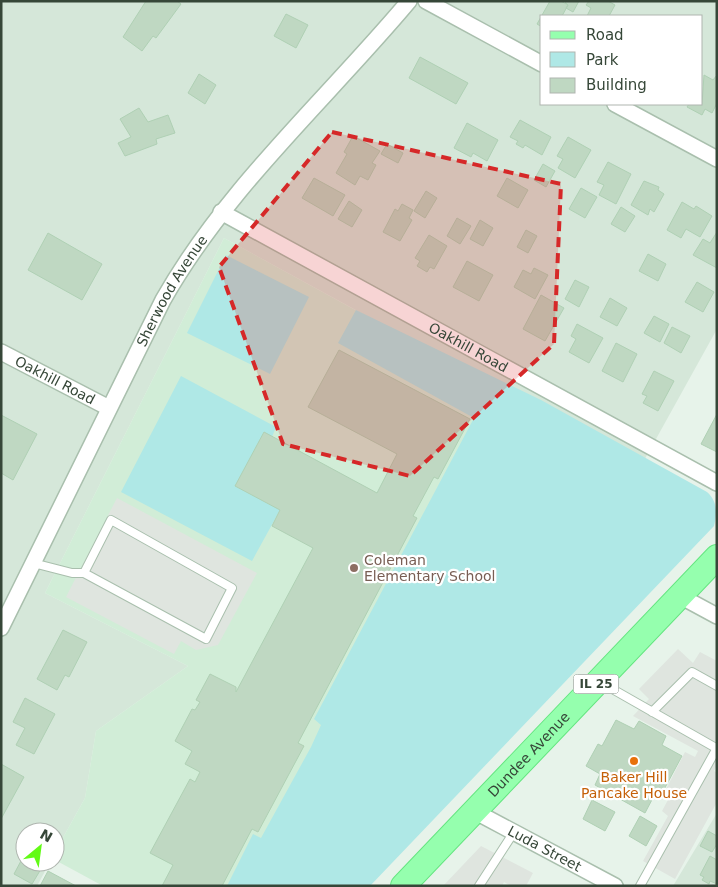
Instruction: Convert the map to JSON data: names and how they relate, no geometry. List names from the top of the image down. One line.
{"streets":{"main road":["IL 25","Dundee Avenue"],"street":["Sherwood Avenue","Oakhill Road","Luda Street"]},"crossings":[["Sherwood Avenue","Oakhill Road"],["Dundee Avenue","Luda Street"]],"places":["Coleman Elementary School","Baker Hill Pancake House"],"legend":["Road","Park","Building"],"north":"top right"}
